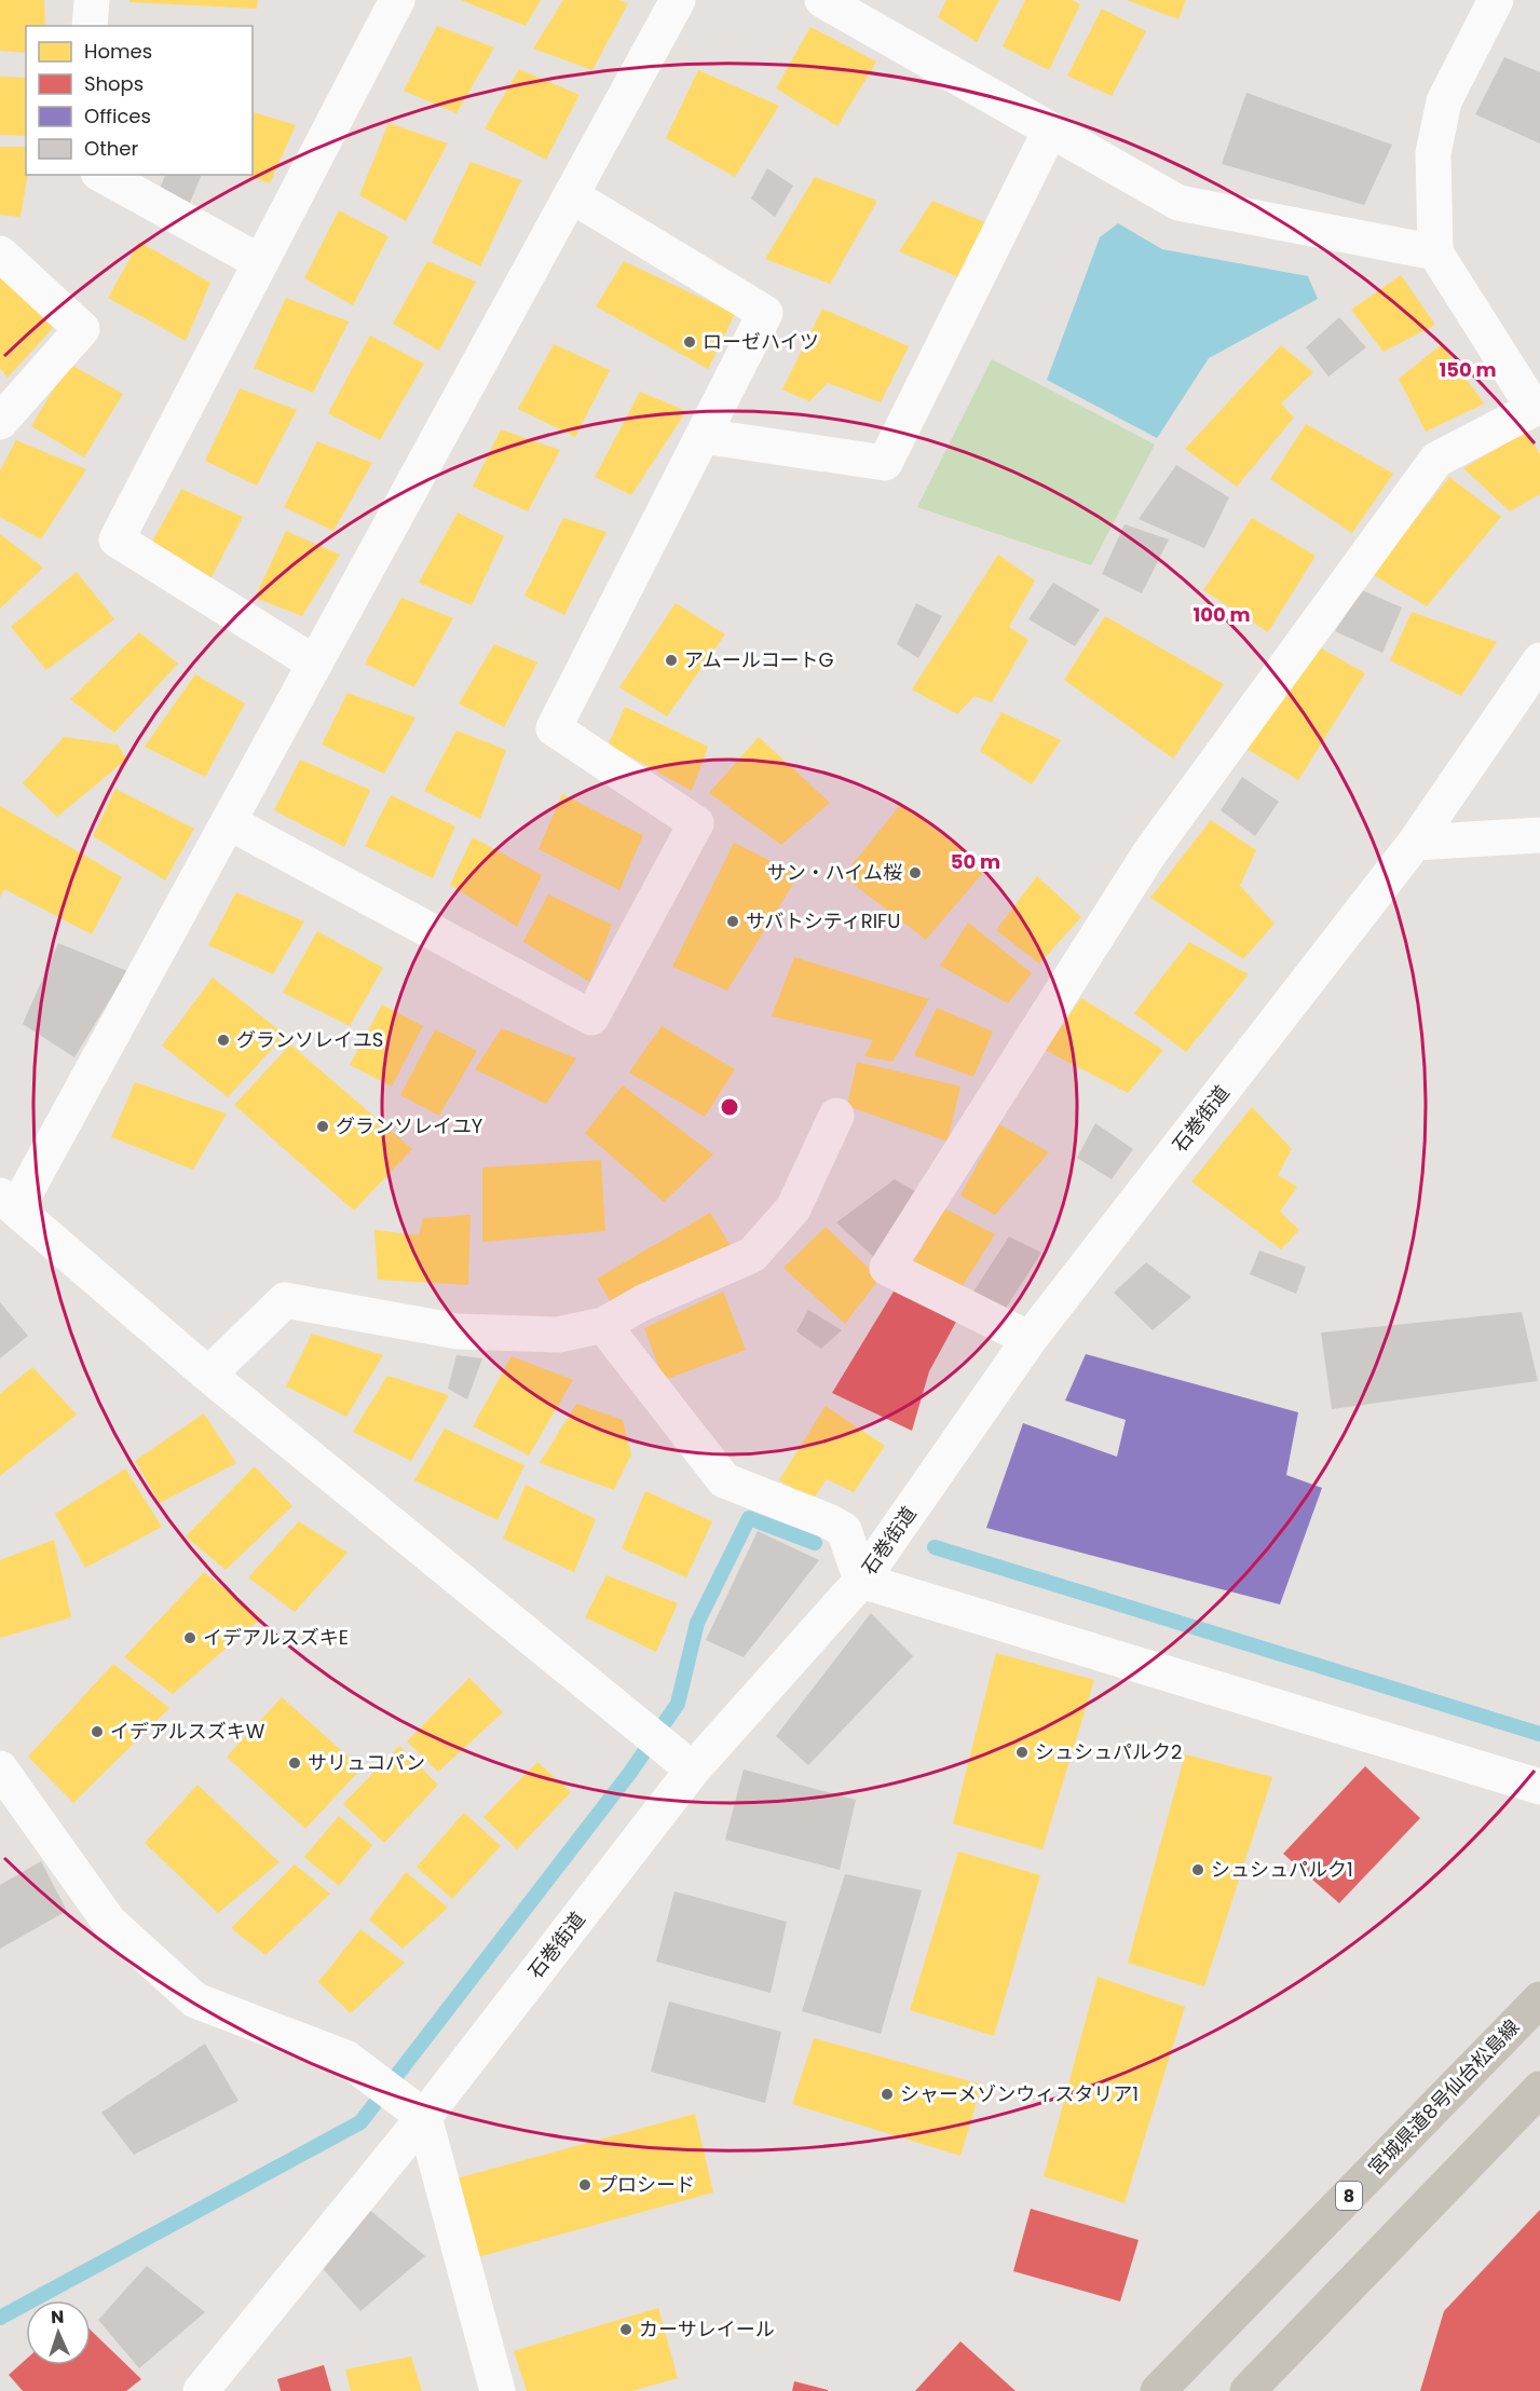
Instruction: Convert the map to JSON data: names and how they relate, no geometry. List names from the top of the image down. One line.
{"streets":{"main road":["宮城県道8号仙台松島線","8"],"street":["石巻街道"]},"places":["ローゼハイツ","アムールコートG","サン・ハイム桜","サバトシティRIFU","グランソレイユS","グランソレイユY","イデアルスズキE","イデアルスズキW","シュシュパルク2","サリュコパン","シュシュパルク1","シャーメゾンウィスタリア1","プロシード","カーサレイール"],"legend":["Homes","Shops","Offices","Other"],"north":"top","rings":["150 m","100 m","50 m"]}
